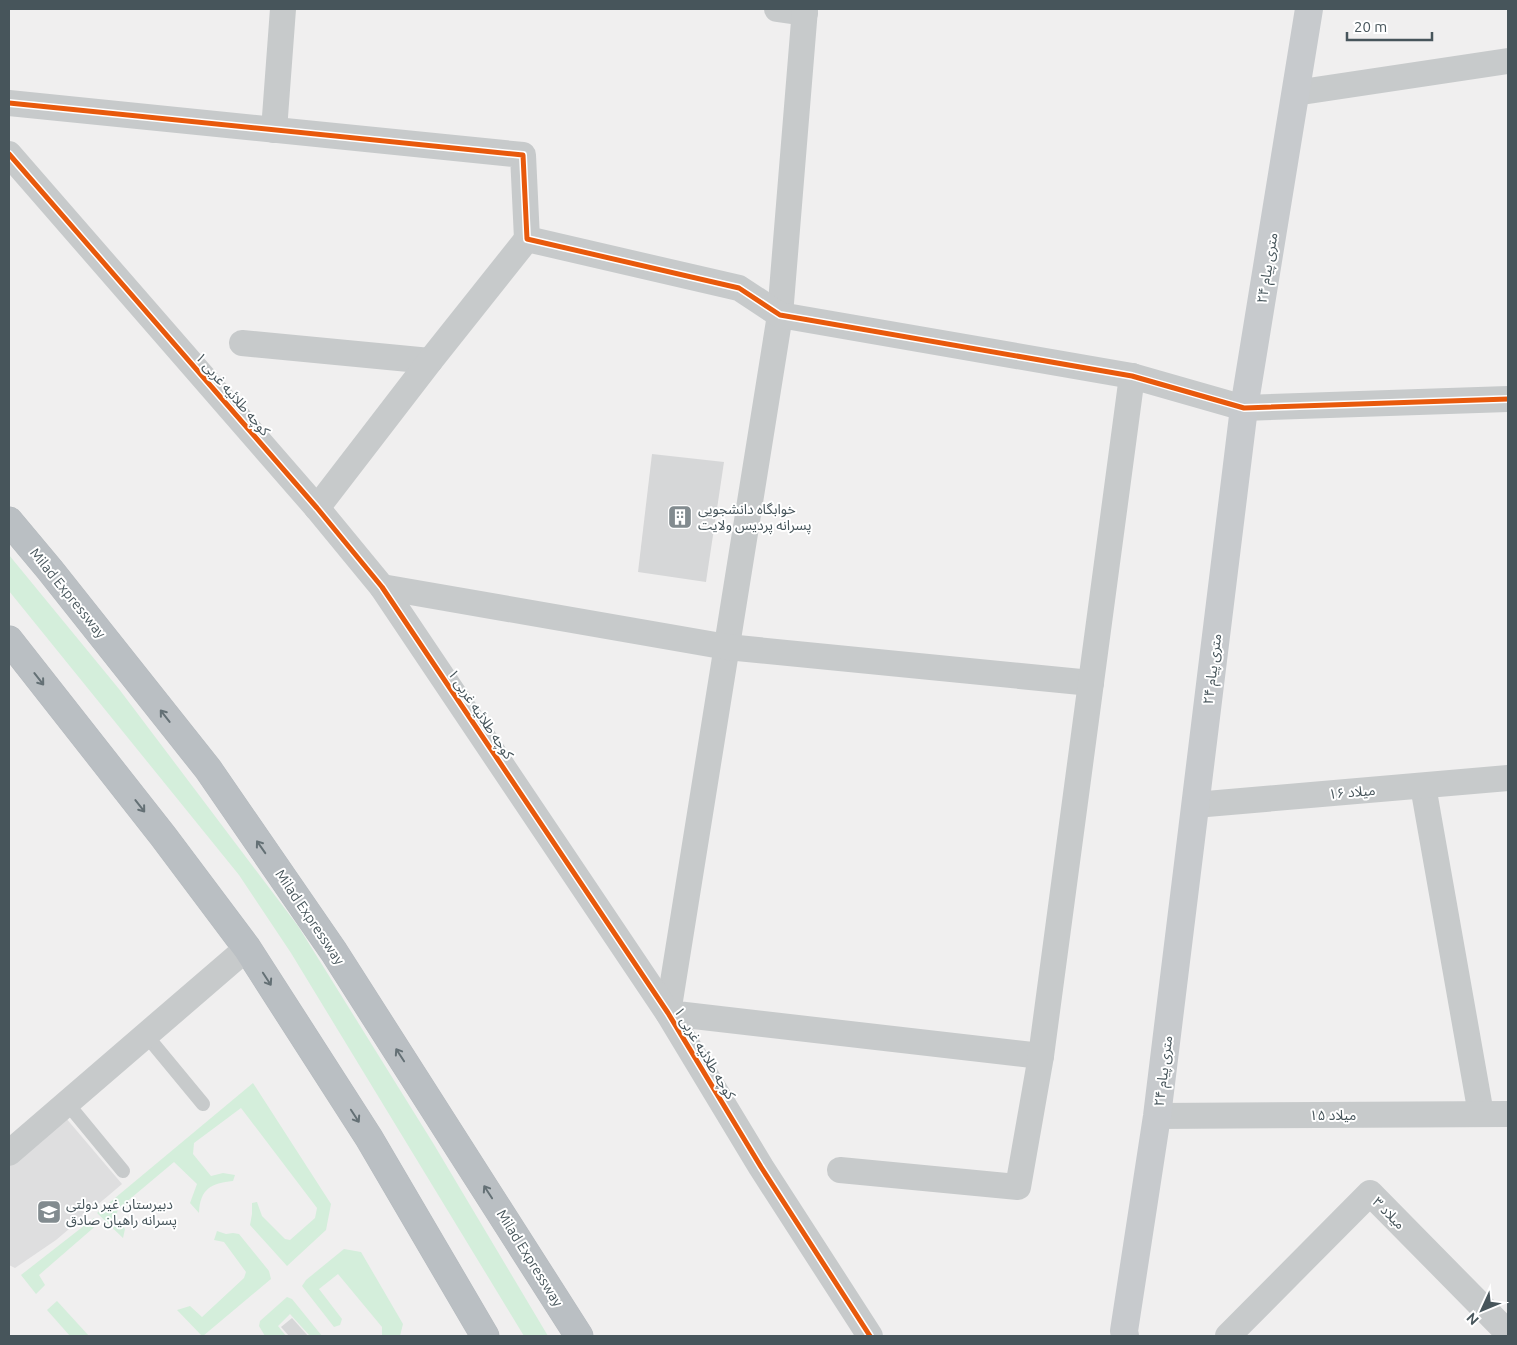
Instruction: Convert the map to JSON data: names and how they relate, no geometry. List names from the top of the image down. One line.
{"streets":{"highway":["Milad Expressway"],"street":["۲۴ متری پیام","کوچه طلائیه غربی ۱","میلاد ۱۶","میلاد ۱۵","میلاد ۳"]},"crossings":[["۲۴ متری پیام","میلاد ۱۶"],["۲۴ متری پیام","میلاد ۱۵"]],"places":{"building":["خوابگاه دانشجویی پسرانه پردیس ولایت"],"school or university":["دبیرستان غیر دولتی پسرانه راهیان صادق"]},"scale_bar":"20 m","north":"bottom left"}
